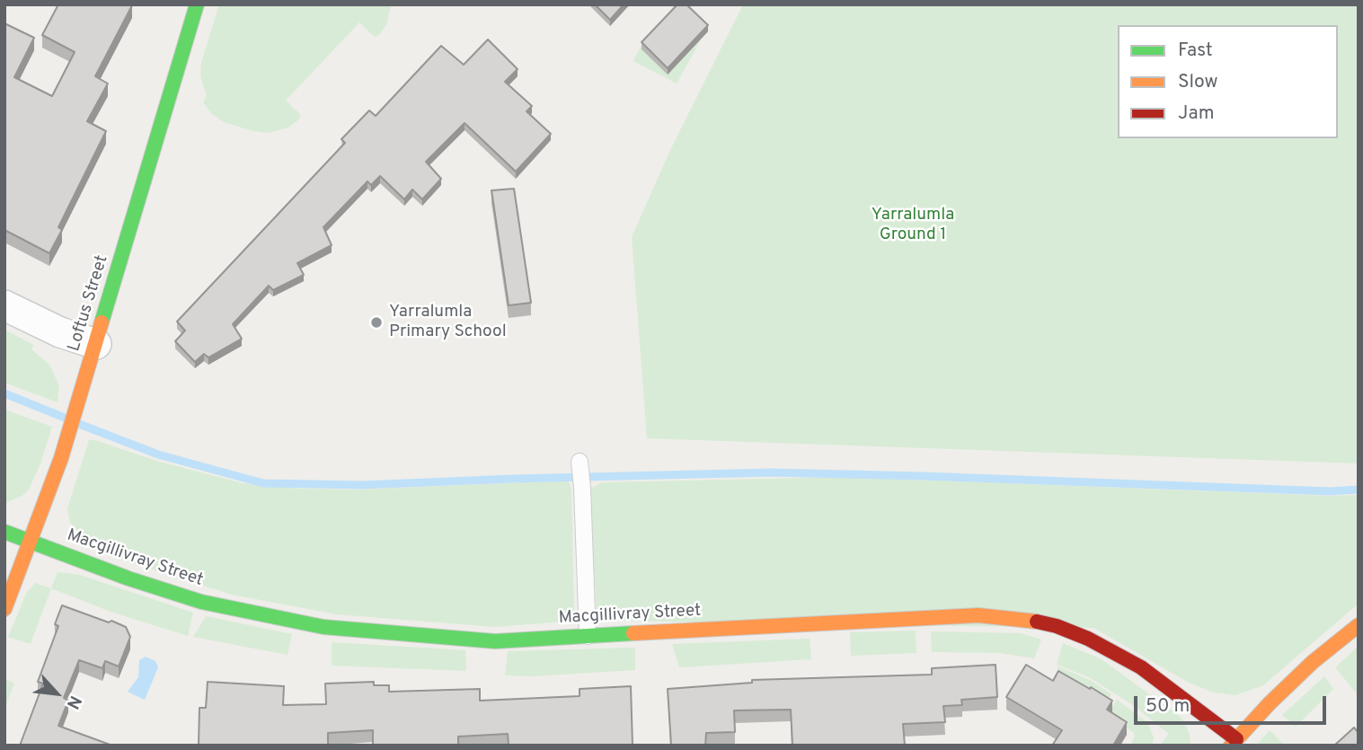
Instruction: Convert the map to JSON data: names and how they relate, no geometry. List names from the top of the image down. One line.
{"streets":{"street":["Loftus Street","Macgillivray Street"]},"crossings":[["Loftus Street","Macgillivray Street"]],"parks":["Yarralumla Ground 1"],"places":["Yarralumla Primary School"],"legend":["Fast","Slow","Jam"],"scale_bar":"50 m","north":"bottom right"}
